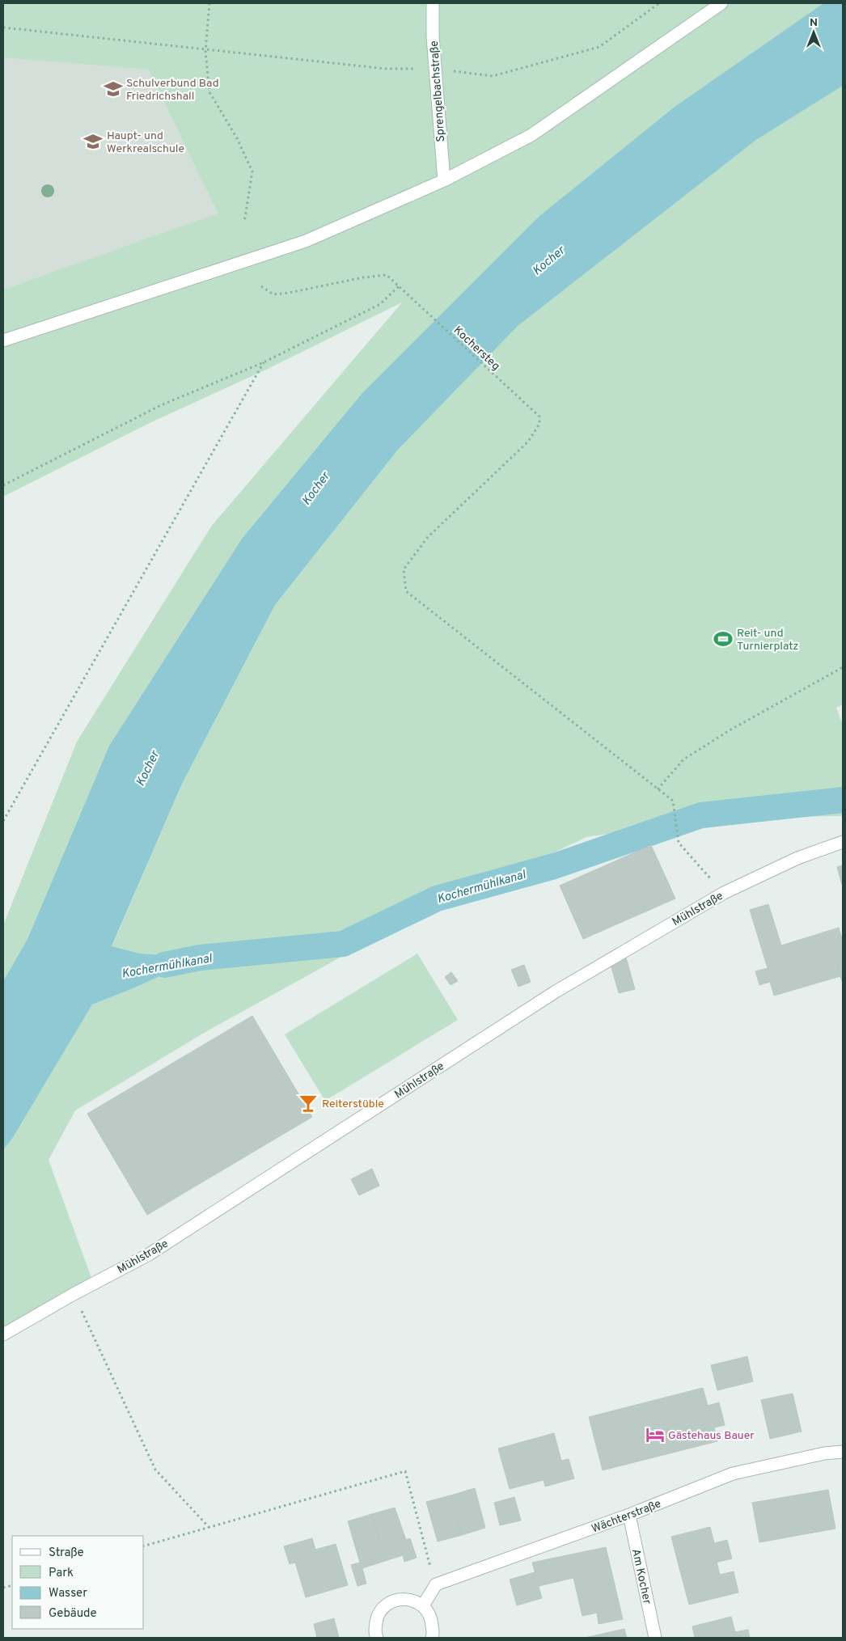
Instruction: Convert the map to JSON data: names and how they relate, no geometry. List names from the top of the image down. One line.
{"streets":{"street":["Sprengelbachstraße","Mühlstraße","Wächterstraße","Am Kocher"],"path":["Kochersteg"]},"crossings":[["Wächterstraße","Am Kocher"]],"water":["Kocher","Kochermühlkanal"],"places":{"school or university":["Schulverbund Bad Friedrichshall","Haupt- und Werkrealschule"],"sports":["Reit- und Turnierplatz"],"bar":["Reiterstüble"],"hotel":["Gästehaus Bauer"]},"legend":["Straße","Park","Wasser","Gebäude"],"north":"top"}
